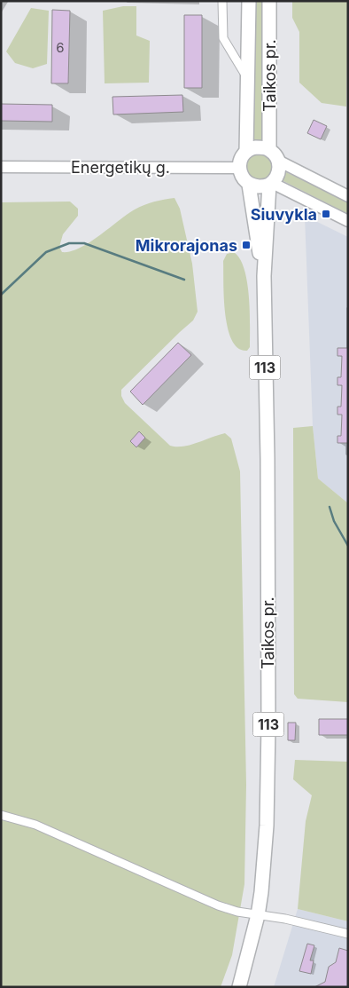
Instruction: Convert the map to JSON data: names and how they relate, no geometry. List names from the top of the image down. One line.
{"streets":{"main road":["Taikos pr.","113"],"street":["Energetikų g."]},"crossings":[["Taikos pr.","Energetikų g."]],"places":{"transit":["Siuvykla","Mikrorajonas"]},"house_numbers":["6"]}
